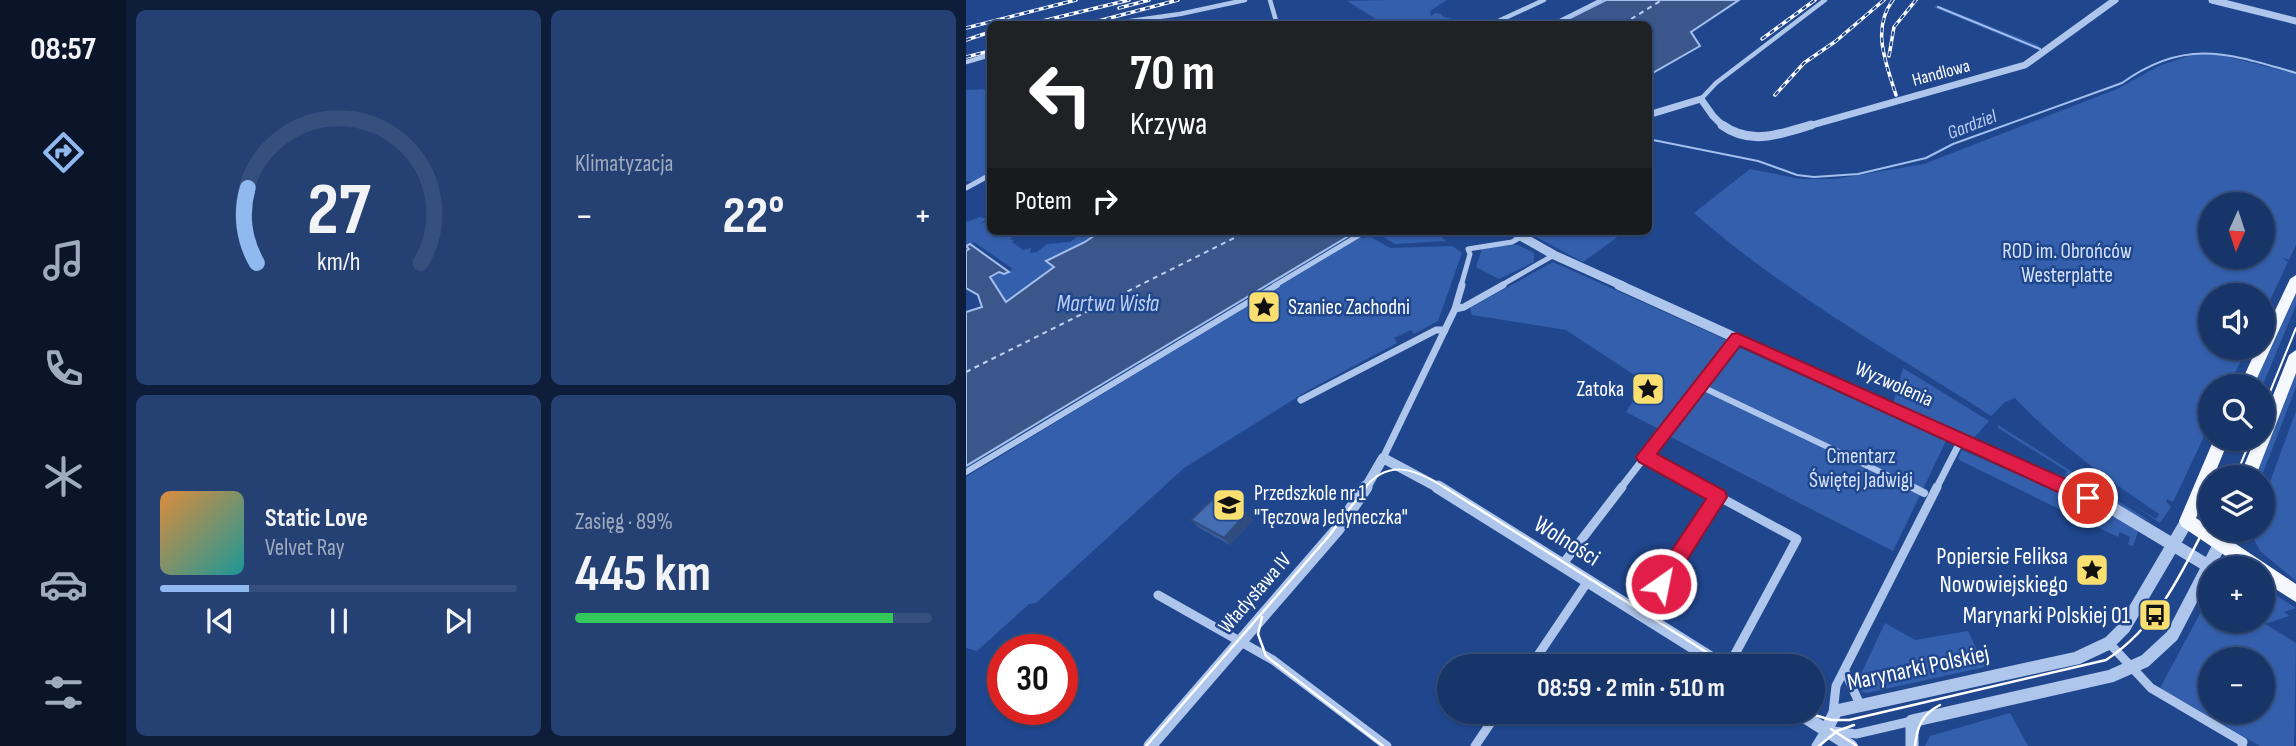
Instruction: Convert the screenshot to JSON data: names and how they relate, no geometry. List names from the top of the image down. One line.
{"streets":{"main road":["Marynarki Polskiej"],"street":["Handlowa","Wyzwolenia","Wolności","Władysława IV"]},"crossings":[["Wyzwolenia","Marynarki Polskiej"],["Wolności","Władysława IV"]],"water":["Gardziel","Martwa Wisła"],"parks":["ROD im. Obrońców Westerplatte","Cmentarz Świętej Jadwigi"],"places":{"place":["Szaniec Zachodni","Zatoka","Popiersie Feliksa Nowowiejskiego"],"school or university":["Przedszkole nr 1 \"Tęczowa Jedyneczka\""],"bus stop":["Marynarki Polskiej 01"]},"north":"bottom","page":{"tabs":"08:57","tile":["Klimatyzacja",["Zasięg · 89%","445 km"]],"turn":["70 m","Krzywa"],"then":"Potem","heat":["−","22°","+"],"map_buttons":["+","−"],"song":["Static Love","Velvet Ray"],"limit":"30","trip":"08:59 · 2 min · 510 m","gauge":["27","km/h"]}}
